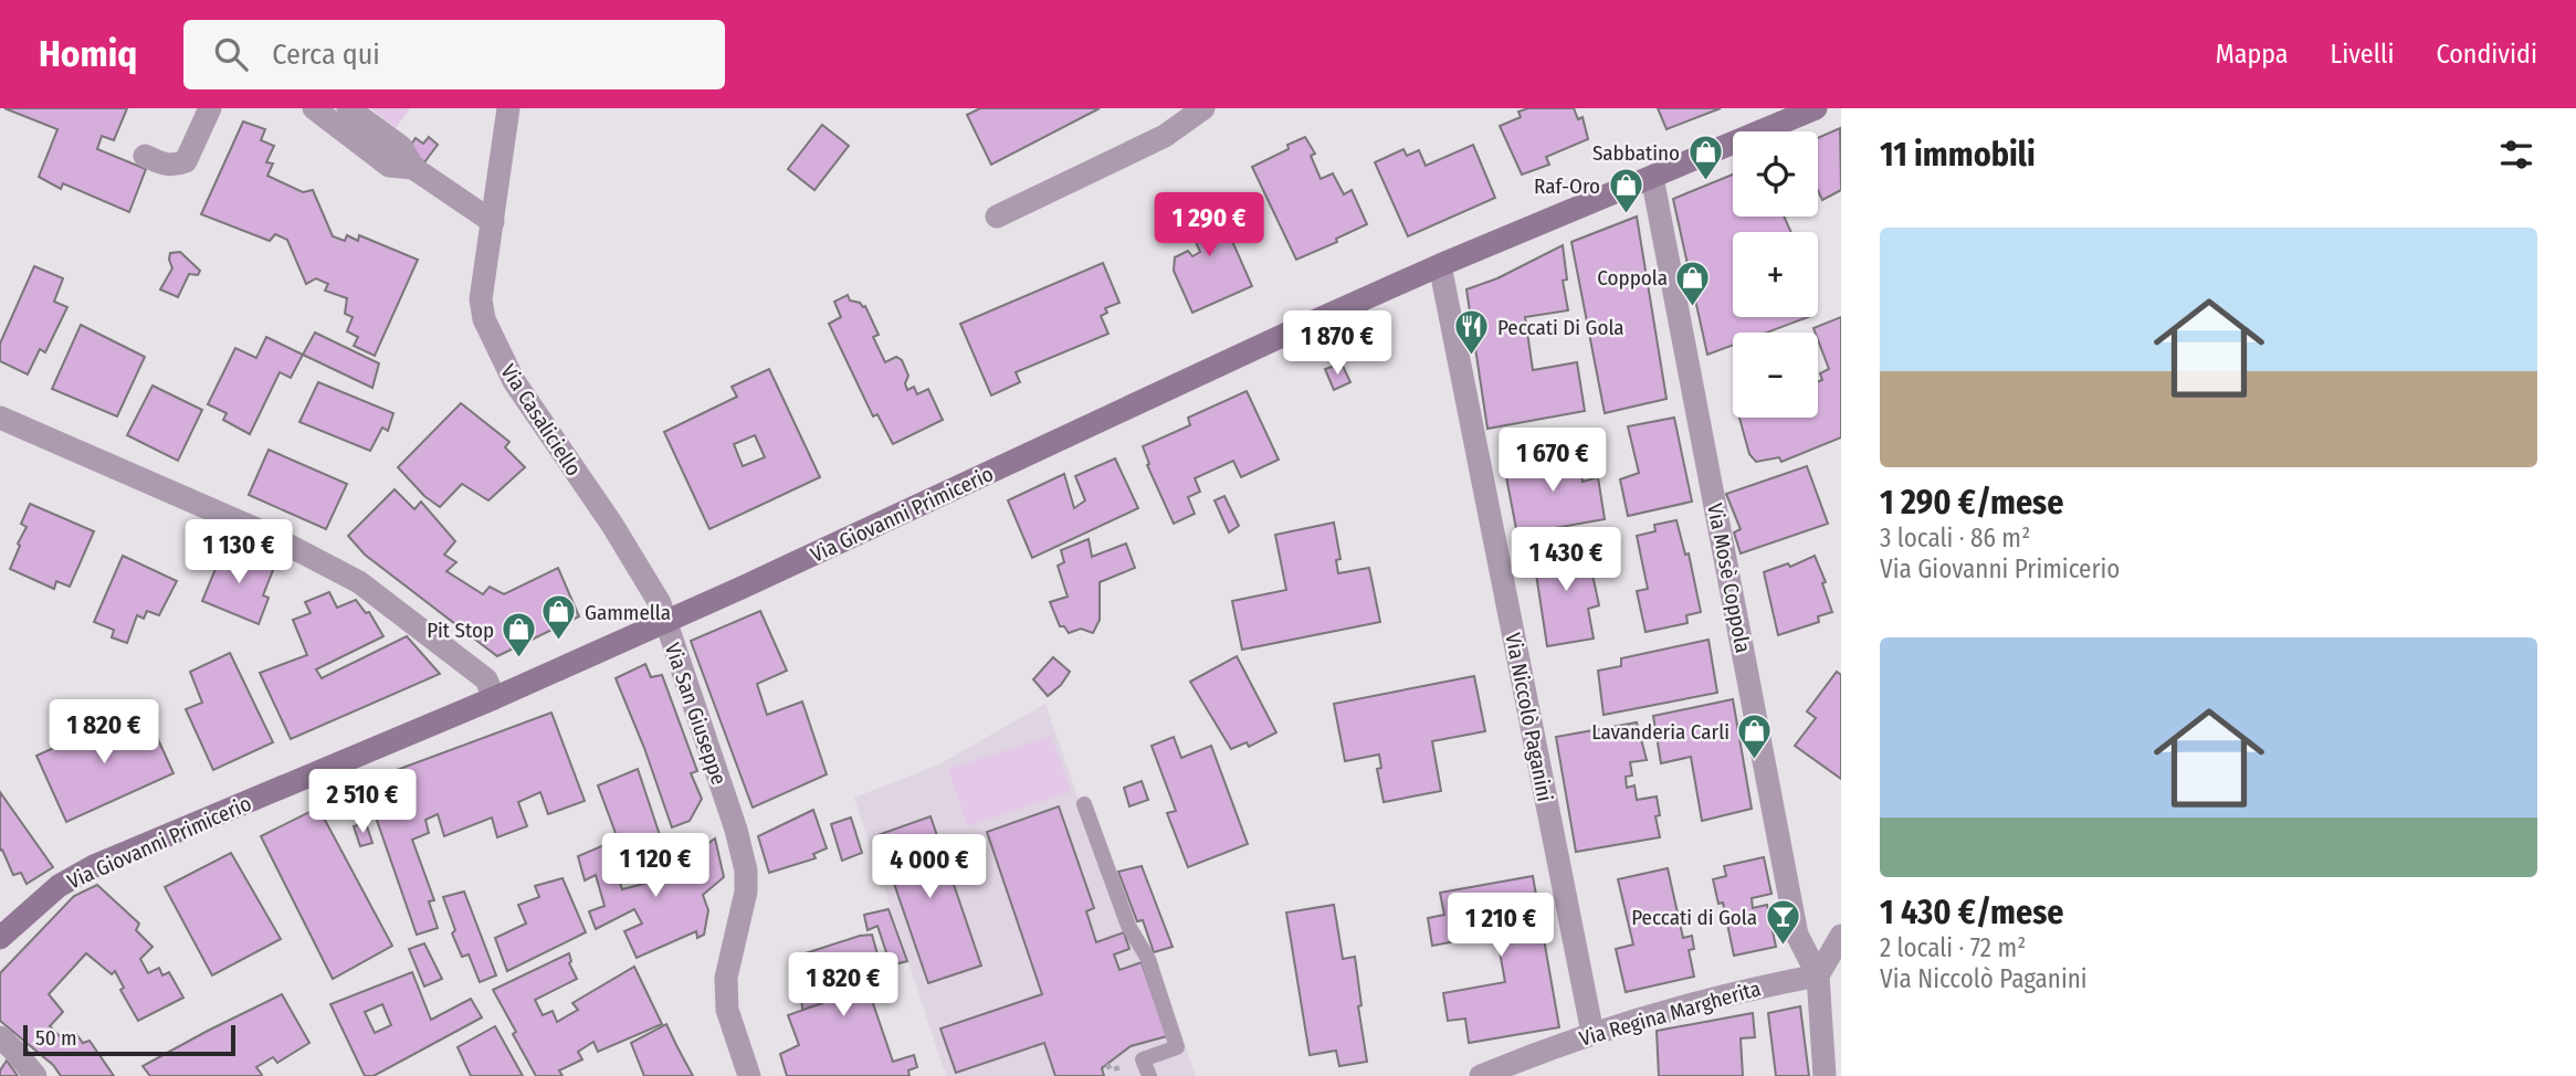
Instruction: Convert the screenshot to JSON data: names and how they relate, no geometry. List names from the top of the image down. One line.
{"streets":{"street":["Via Casaliciello","Via Giovanni Primicerio","Via Mosè Coppola","Via San Giuseppe","Via Niccolò Paganini","Via Regina Margherita"]},"crossings":[["Via Casaliciello","Via Giovanni Primicerio"],["Via Casaliciello","Via San Giuseppe"],["Via Giovanni Primicerio","Via Mosè Coppola"],["Via Giovanni Primicerio","Via San Giuseppe"],["Via Giovanni Primicerio","Via Niccolò Paganini"],["Via Mosè Coppola","Via Regina Margherita"],["Via Niccolò Paganini","Via Regina Margherita"]],"places":{"shop":["Sabbatino","Raf-Oro","Coppola","Gammella","Pit Stop","Lavanderia Carli"],"restaurant":["Peccati Di Gola"],"bar":["Peccati di Gola"]},"scale_bar":"50 m","page":{"header":"Homiq","search":"Cerca qui","nav":["Mappa","Livelli","Condividi"],"heading":"11 immobili","map_buttons":["+","−"],"price":["1 290 €","1 870 €","1 670 €","1 130 €","1 430 €","1 820 €","2 510 €","1 120 €","4 000 €","1 210 €","1 820 €"],"list":[{"name":"1 290 €/mese","note":"3 locali · 86 m² · Via Giovanni Primicerio"},{"name":"1 430 €/mese","note":"2 locali · 72 m² · Via Niccolò Paganini"}],"scale":"50 m"}}
